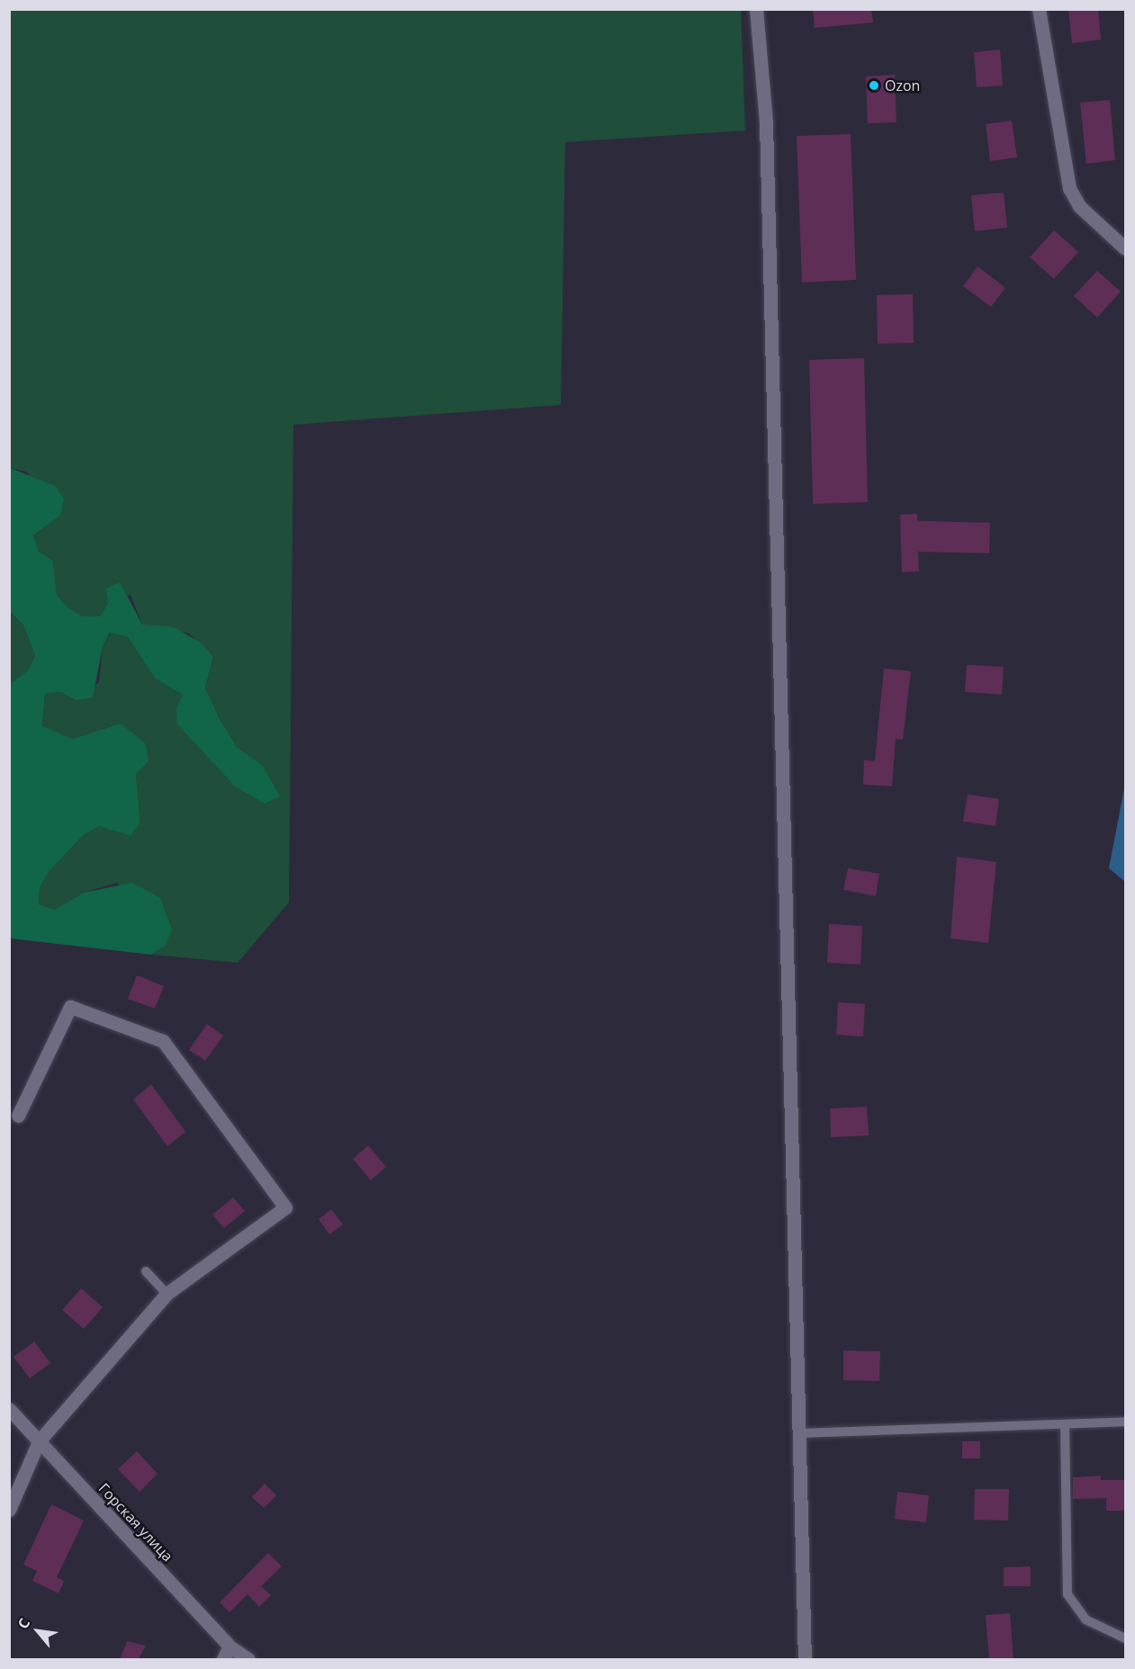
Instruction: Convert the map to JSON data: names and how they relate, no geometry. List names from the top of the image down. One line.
{"streets":{"street":["Горская улица"]},"places":["Ozon"],"north":"top left"}
